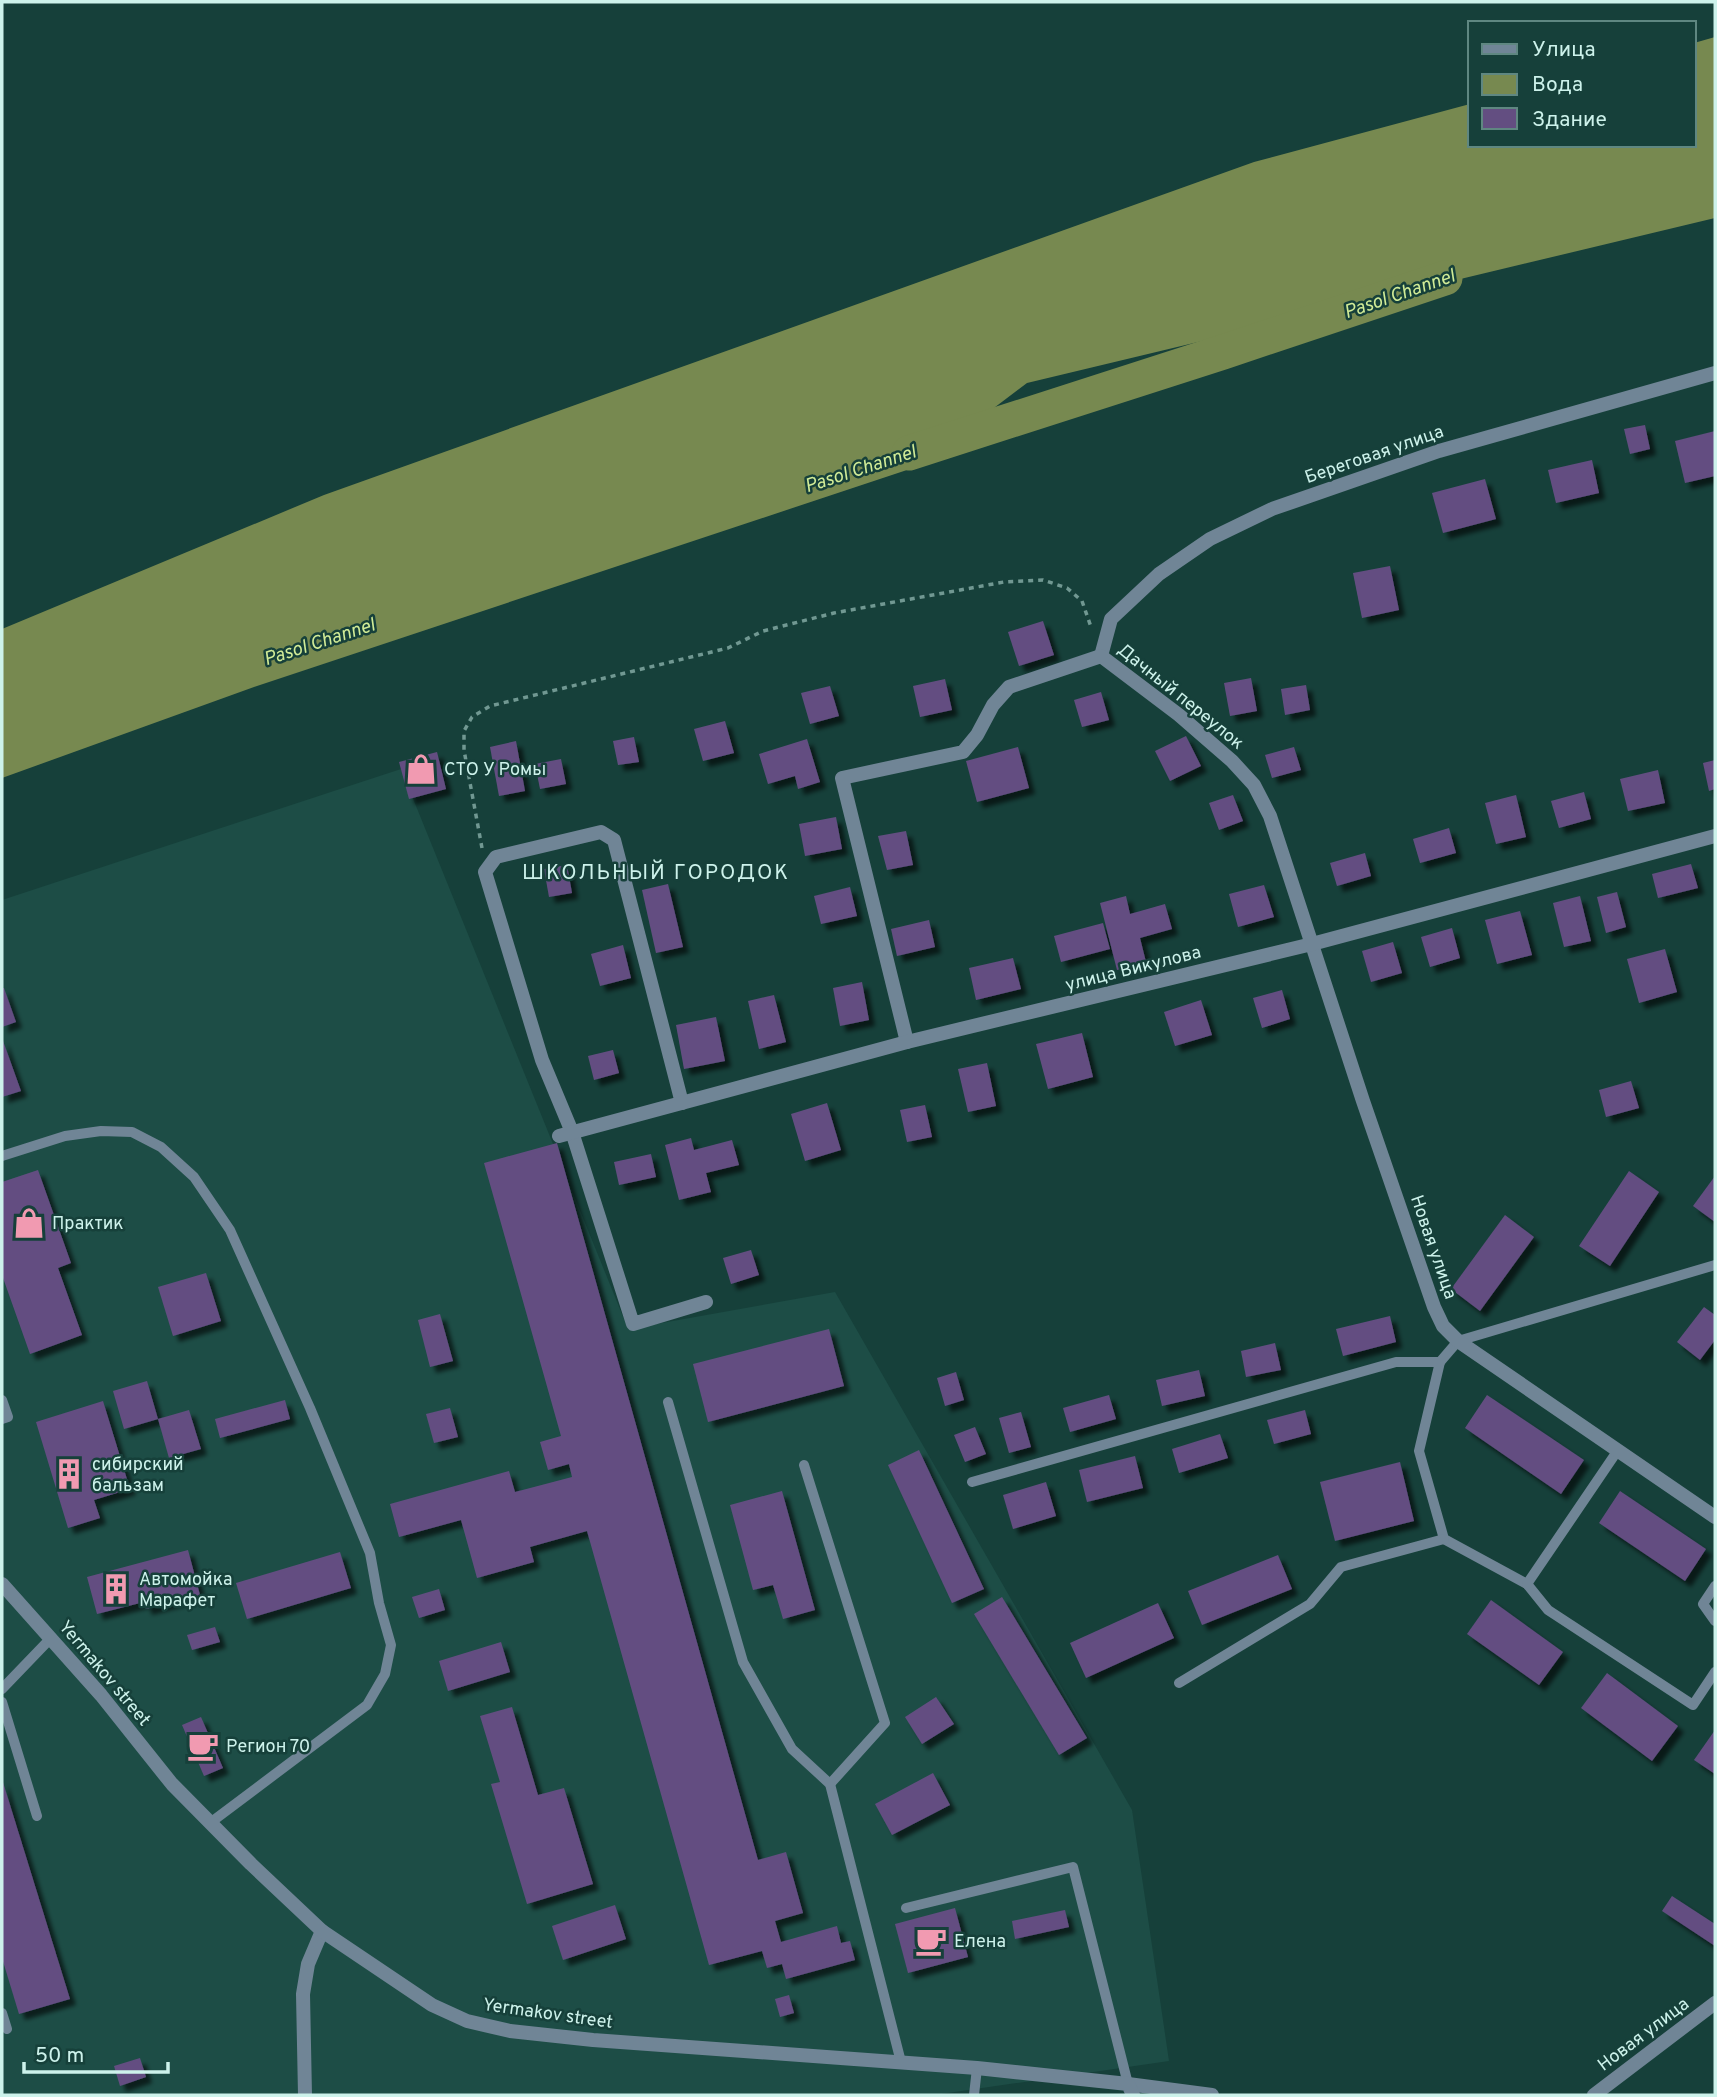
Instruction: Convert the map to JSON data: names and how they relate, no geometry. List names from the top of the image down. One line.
{"streets":{"street":["Береговая улица","Дачный переулок","улица Викулова","Новая улица","Yermakov street"]},"crossings":[["Береговая улица","Дачный переулок"],["Дачный переулок","улица Викулова"],["Дачный переулок","Новая улица"],["улица Викулова","Новая улица"]],"districts":["ШКОЛЬНЫЙ ГОРОДОК"],"water":["Pasol Channel"],"places":{"shop":["СТО У Ромы","Практик"],"building":["сибирский бальзам","Автомойка Марафет"],"cafe":["Регион 70","Елена"]},"legend":["Улица","Вода","Здание"],"scale_bar":"50 m"}
